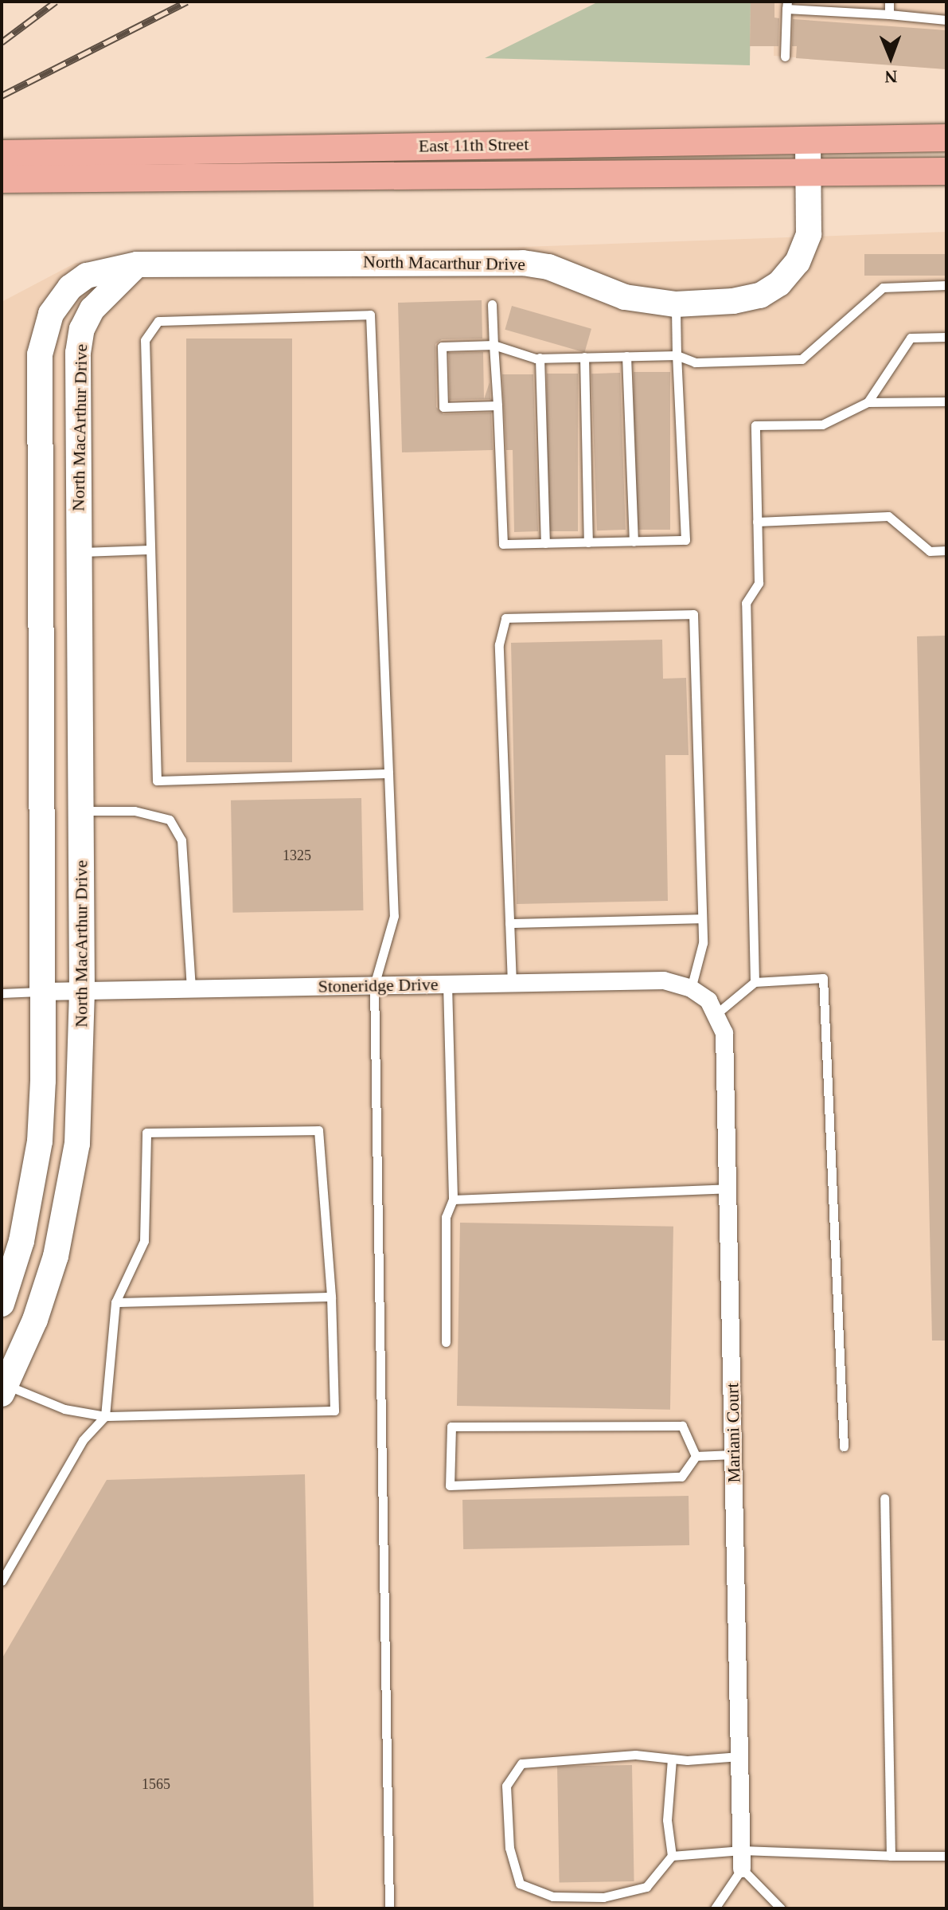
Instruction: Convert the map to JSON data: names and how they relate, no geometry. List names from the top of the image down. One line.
{"streets":{"main road":["East 11th Street","North Macarthur Drive","North MacArthur Drive"],"street":["Stoneridge Drive","Mariani Court"]},"crossings":[["East 11th Street","North Macarthur Drive"],["North Macarthur Drive","North MacArthur Drive"],["North MacArthur Drive","Stoneridge Drive"],["Stoneridge Drive","Mariani Court"]],"house_numbers":["1325","1565"],"north":"bottom"}
